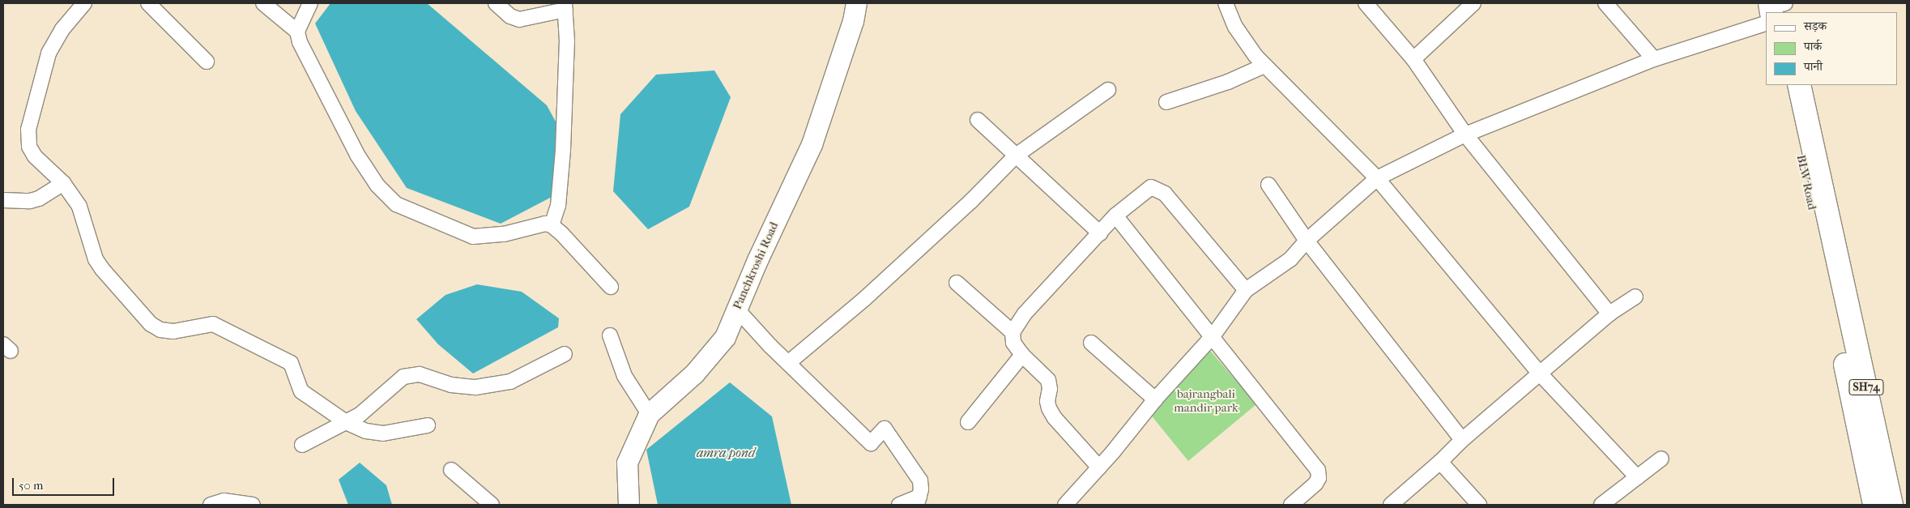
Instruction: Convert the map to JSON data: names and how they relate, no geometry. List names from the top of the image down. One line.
{"streets":{"main road":["BLW Road","SH74"],"street":["Panchkroshi Road"]},"water":["amra pond"],"parks":["bajrangbali mandir park"],"legend":["सड़क","पार्क","पानी"],"scale_bar":"50 m"}
